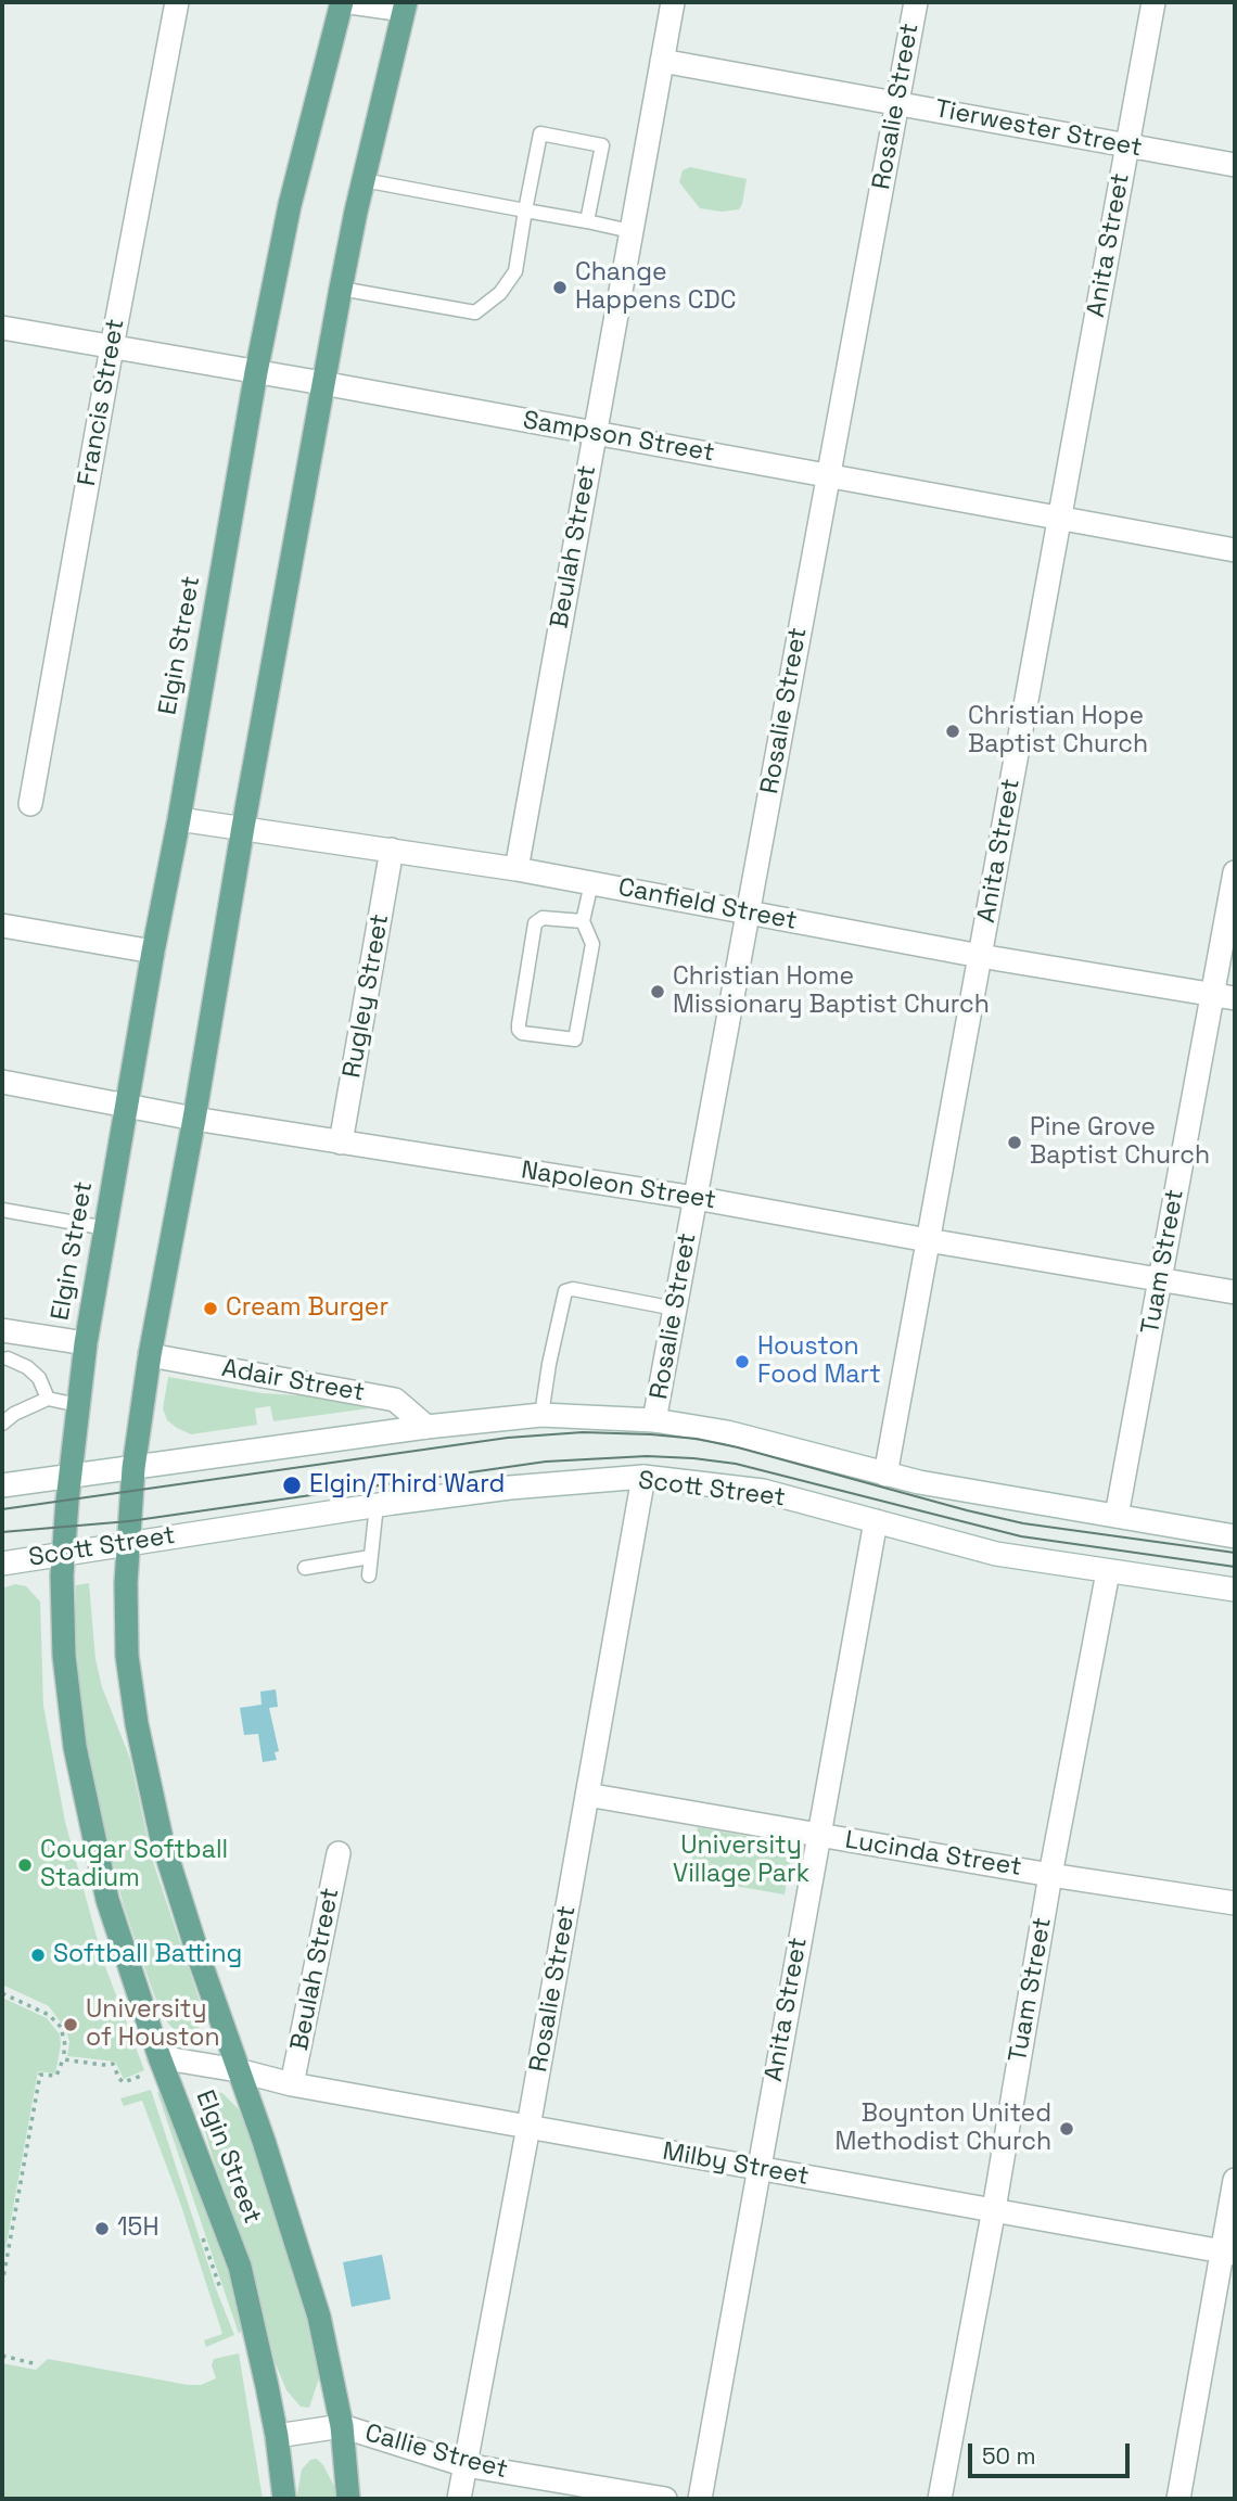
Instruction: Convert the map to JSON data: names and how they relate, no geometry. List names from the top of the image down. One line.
{"streets":{"main road":["Elgin Street"],"street":["Rosalie Street","Tierwester Street","Anita Street","Francis Street","Sampson Street","Beulah Street","Canfield Street","Rugley Street","Napoleon Street","Tuam Street","Adair Street","Scott Street","Lucinda Street","Milby Street","Callie Street"]},"crossings":[["Rosalie Street","Tierwester Street"],["Rosalie Street","Sampson Street"],["Rosalie Street","Canfield Street"],["Rosalie Street","Napoleon Street"],["Rosalie Street","Scott Street"],["Rosalie Street","Lucinda Street"],["Rosalie Street","Milby Street"],["Rosalie Street","Callie Street"],["Tierwester Street","Anita Street"],["Tierwester Street","Beulah Street"],["Anita Street","Sampson Street"],["Anita Street","Canfield Street"],["Anita Street","Napoleon Street"],["Anita Street","Scott Street"],["Anita Street","Lucinda Street"],["Anita Street","Milby Street"],["Francis Street","Sampson Street"],["Sampson Street","Beulah Street"],["Sampson Street","Elgin Street"],["Beulah Street","Canfield Street"],["Beulah Street","Milby Street"],["Elgin Street","Canfield Street"],["Elgin Street","Napoleon Street"],["Elgin Street","Adair Street"],["Elgin Street","Scott Street"],["Elgin Street","Milby Street"],["Elgin Street","Callie Street"],["Canfield Street","Rugley Street"],["Canfield Street","Tuam Street"],["Rugley Street","Napoleon Street"],["Napoleon Street","Tuam Street"],["Tuam Street","Scott Street"],["Tuam Street","Lucinda Street"],["Tuam Street","Milby Street"],["Adair Street","Scott Street"]],"parks":["University Village Park"],"places":["Change Happens CDC","Christian Hope Baptist Church","Christian Home Missionary Baptist Church","Pine Grove Baptist Church","Cream Burger","Houston Food Mart","Elgin/Third Ward","Cougar Softball Stadium","Softball Batting","University of Houston","Boynton United Methodist Church","15H"],"scale_bar":"50 m"}
